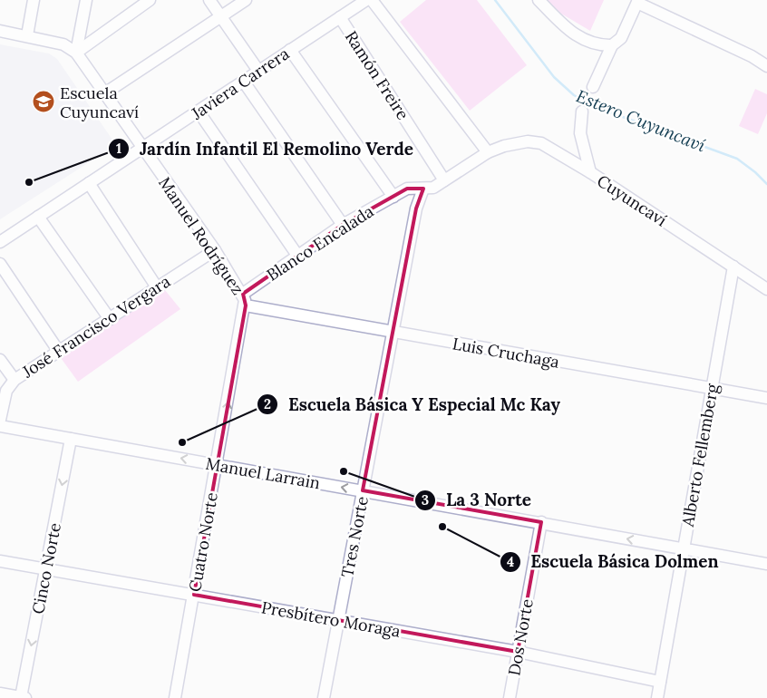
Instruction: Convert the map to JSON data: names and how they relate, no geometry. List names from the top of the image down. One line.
{"streets":{"street":["Ramón Freire","Javiera Carrera","Cuyuncaví","Manuel Rodríguez","Blanco Encalada","José Francisco Vergara","Luis Cruchaga","Alberto Fellemberg","Manuel Larrain","Tres Norte","Cuatro Norte","Cinco Norte","Presbítero Moraga","Dos Norte"]},"crossings":[["Ramón Freire","Javiera Carrera"],["Ramón Freire","Cuyuncaví"],["Javiera Carrera","Manuel Rodríguez"],["Cuyuncaví","Blanco Encalada"],["Cuyuncaví","Alberto Fellemberg"],["Cuyuncaví","Tres Norte"],["Manuel Rodríguez","Blanco Encalada"],["Manuel Rodríguez","José Francisco Vergara"],["Manuel Rodríguez","Luis Cruchaga"],["Manuel Rodríguez","Cuatro Norte"],["Blanco Encalada","Tres Norte"],["Luis Cruchaga","Alberto Fellemberg"],["Luis Cruchaga","Tres Norte"],["Luis Cruchaga","Cuatro Norte"],["Alberto Fellemberg","Manuel Larrain"],["Alberto Fellemberg","Presbítero Moraga"],["Manuel Larrain","Tres Norte"],["Manuel Larrain","Cuatro Norte"],["Manuel Larrain","Cinco Norte"],["Manuel Larrain","Dos Norte"],["Tres Norte","Presbítero Moraga"],["Cuatro Norte","Presbítero Moraga"],["Cinco Norte","Presbítero Moraga"],["Presbítero Moraga","Dos Norte"]],"one_way":["Manuel Larrain","Cuatro Norte","Cinco Norte"],"water":["Estero Cuyuncaví"],"places":{"school or university":["Escuela Cuyuncaví"],"other":["Jardín Infantil El Remolino Verde","Escuela Básica Y Especial Mc Kay","La 3 Norte","Escuela Básica Dolmen"]}}
